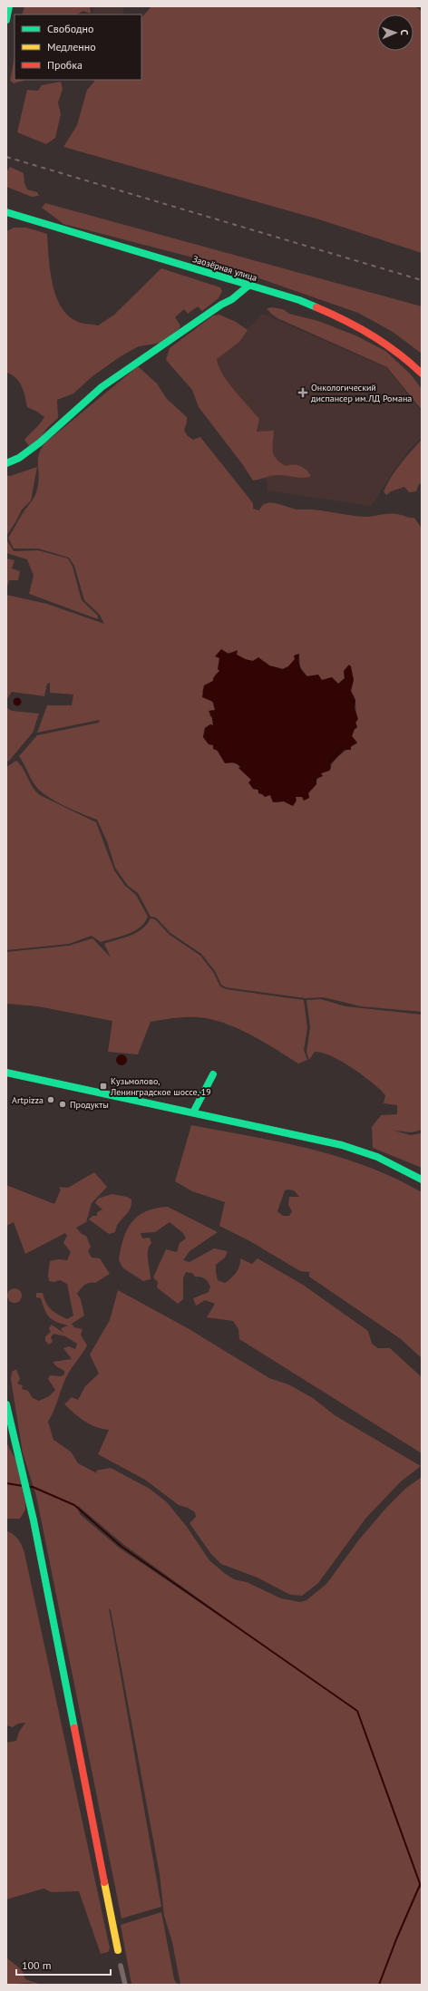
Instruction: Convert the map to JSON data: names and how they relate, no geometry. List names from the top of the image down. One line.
{"streets":{"street":["Заозёрная улица"]},"places":{"health":["Онкологический диспансер им.ЛД Романа"],"transit":["Кузьмолово, Ленинградское шоссе, 19"],"other":["Artpizza","Продукты"]},"legend":["Свободно","Медленно","Пробка"],"scale_bar":"100 m","north":"right"}
